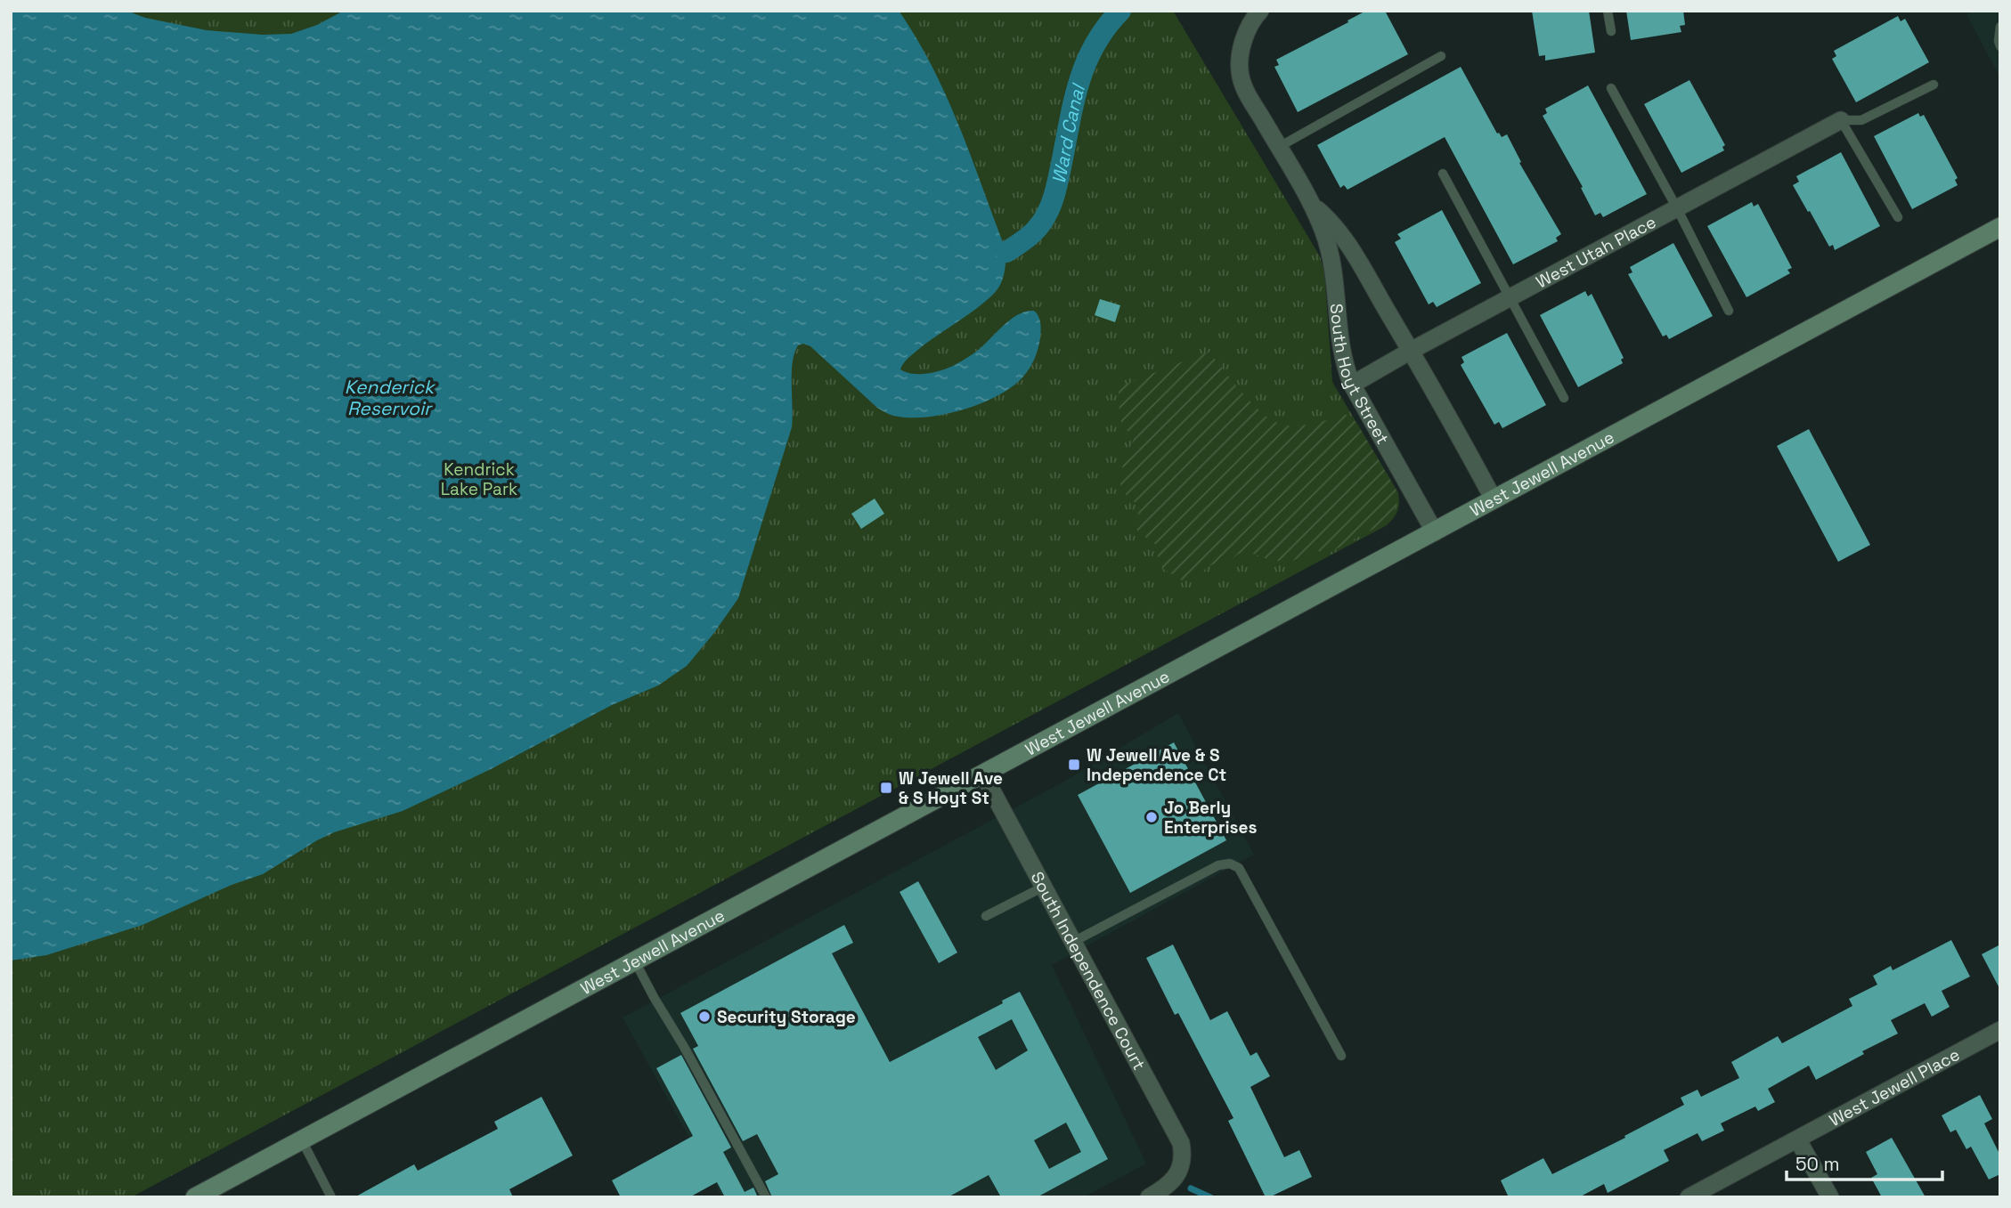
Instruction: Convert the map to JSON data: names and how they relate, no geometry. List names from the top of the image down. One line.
{"streets":{"main road":["West Jewell Avenue"],"street":["West Utah Place","South Hoyt Street","South Independence Court","West Jewell Place"]},"crossings":[["West Utah Place","South Hoyt Street"],["South Hoyt Street","West Jewell Avenue"],["West Jewell Avenue","South Independence Court"]],"water":["Ward Canal","Kenderick Reservoir"],"parks":["Kendrick Lake Park"],"places":{"transit":["W Jewell Ave & S Independence Ct","W Jewell Ave & S Hoyt St"],"other":["Jo Berly Enterprises","Security Storage"]},"scale_bar":"50 m"}
